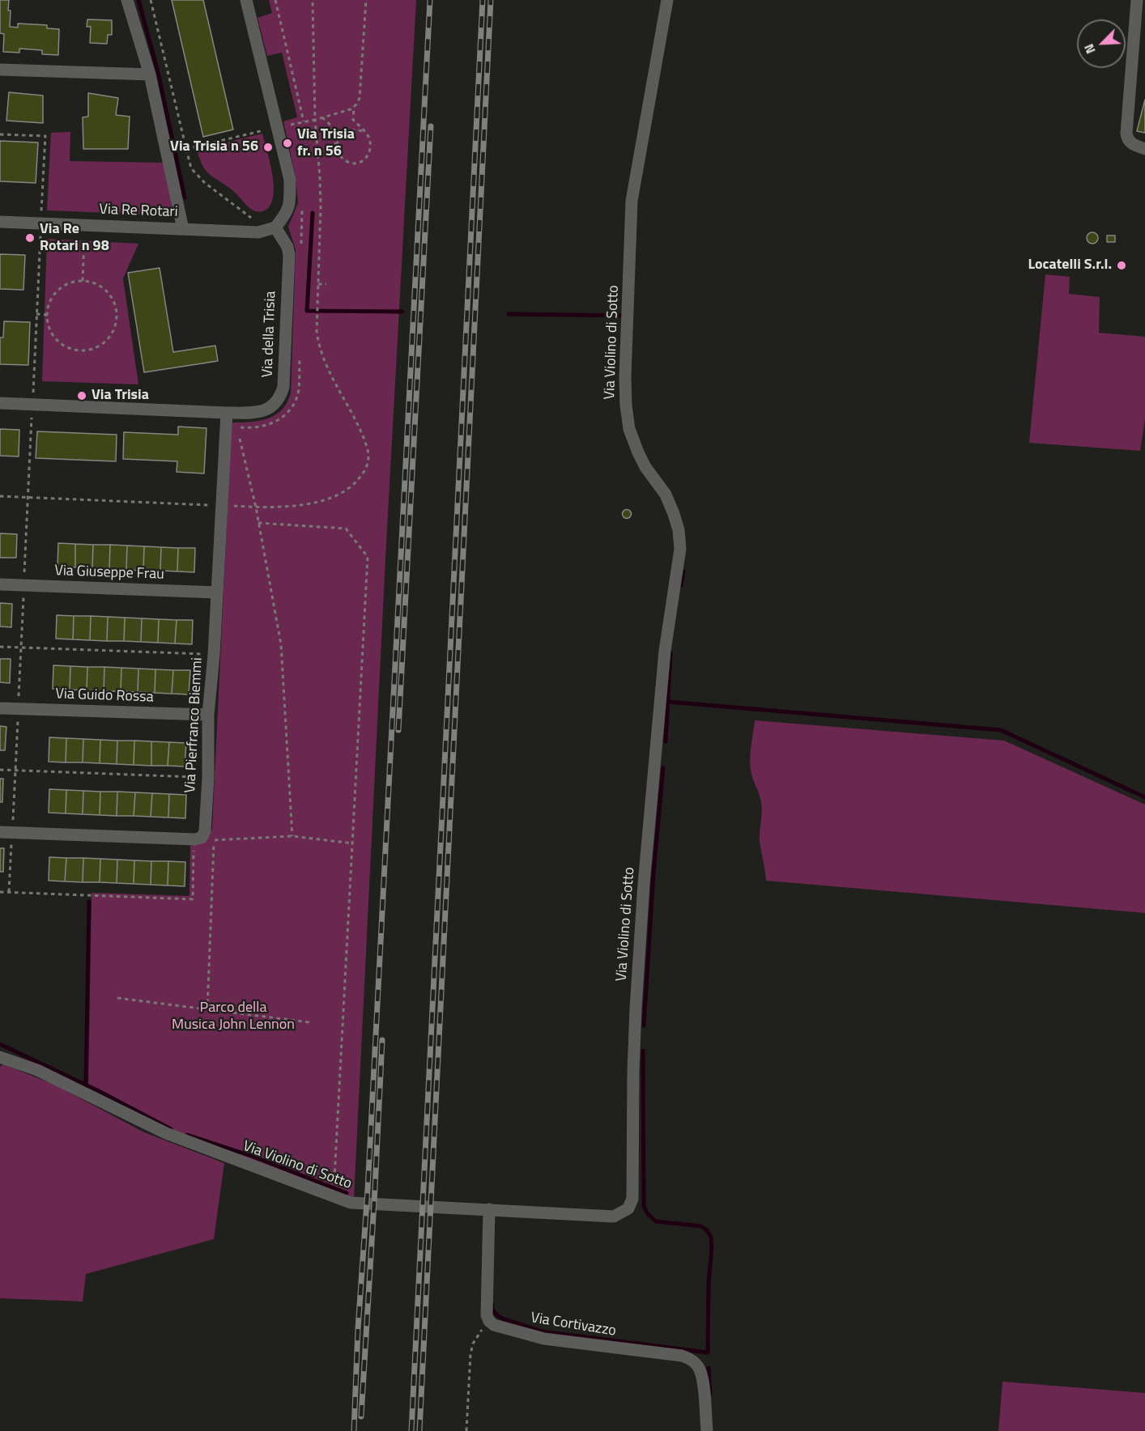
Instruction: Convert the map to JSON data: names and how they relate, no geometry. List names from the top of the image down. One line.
{"streets":{"street":["Via Re Rotari","Via della Trisia","Via Violino di Sotto","Via Giuseppe Frau","Via Guido Rossa","Via Pierfranco Biemmi","Via Cortivazzo"]},"crossings":[["Via Re Rotari","Via della Trisia"],["Via della Trisia","Via Pierfranco Biemmi"],["Via Giuseppe Frau","Via Pierfranco Biemmi"],["Via Guido Rossa","Via Pierfranco Biemmi"]],"parks":["Parco della Musica John Lennon"],"places":["Via Trisia fr. n 56","Via Trisia n 56","Via Re Rotari n 98","Locatelli S.r.l.","Via Trisia"],"north":"bottom left"}
